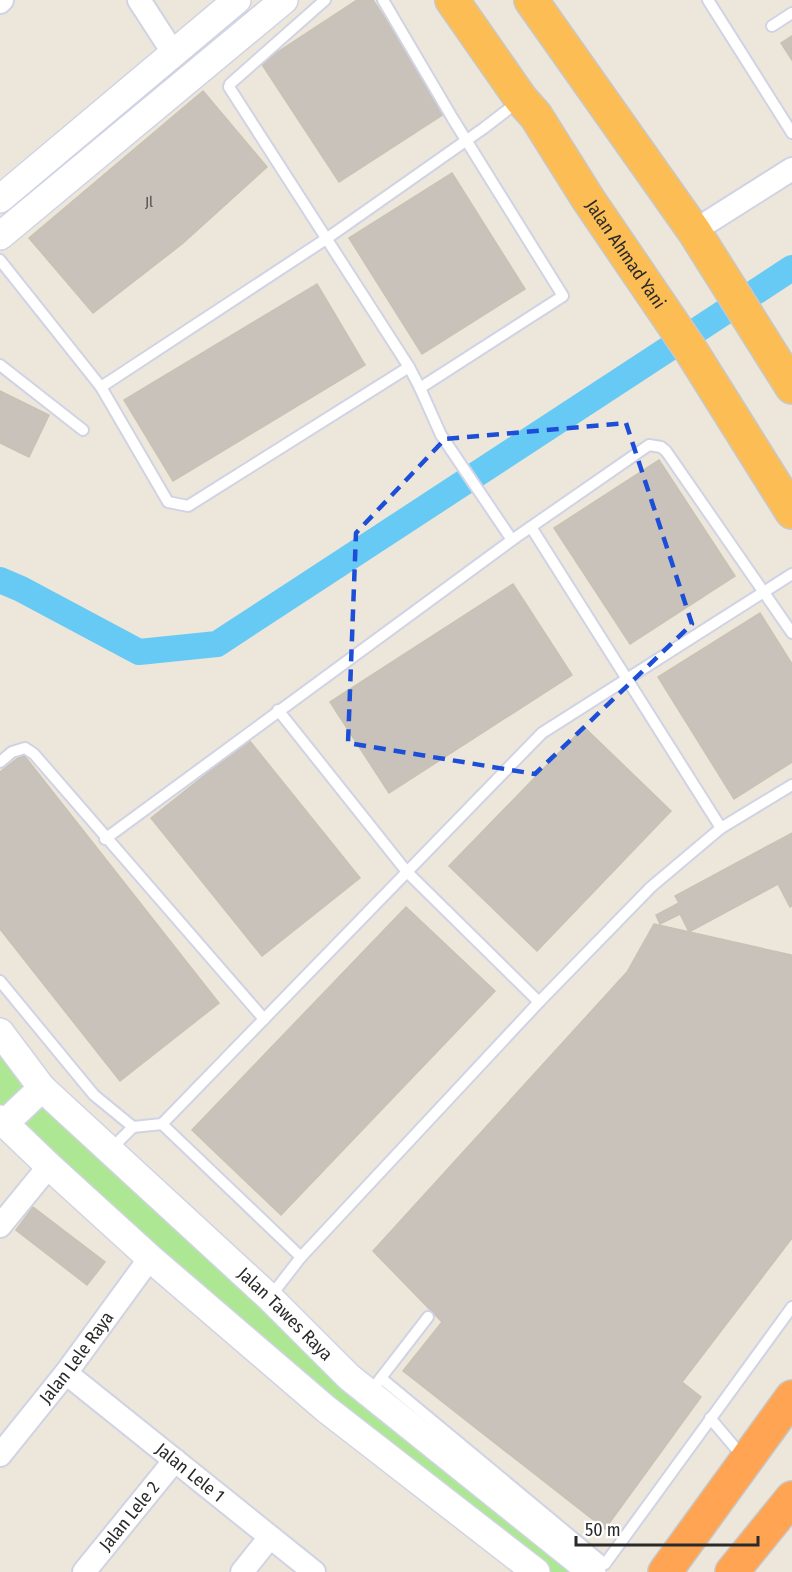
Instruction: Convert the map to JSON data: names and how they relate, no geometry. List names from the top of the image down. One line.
{"streets":{"highway":["Jalan Ahmad Yani"],"street":["Jalan Tawes Raya","Jalan Lele Raya","Jalan Lele 1","Jalan Lele 2"]},"crossings":[["Jalan Lele Raya","Jalan Lele 1"],["Jalan Lele 1","Jalan Lele 2"]],"house_numbers":["Jl"],"scale_bar":"50 m"}
